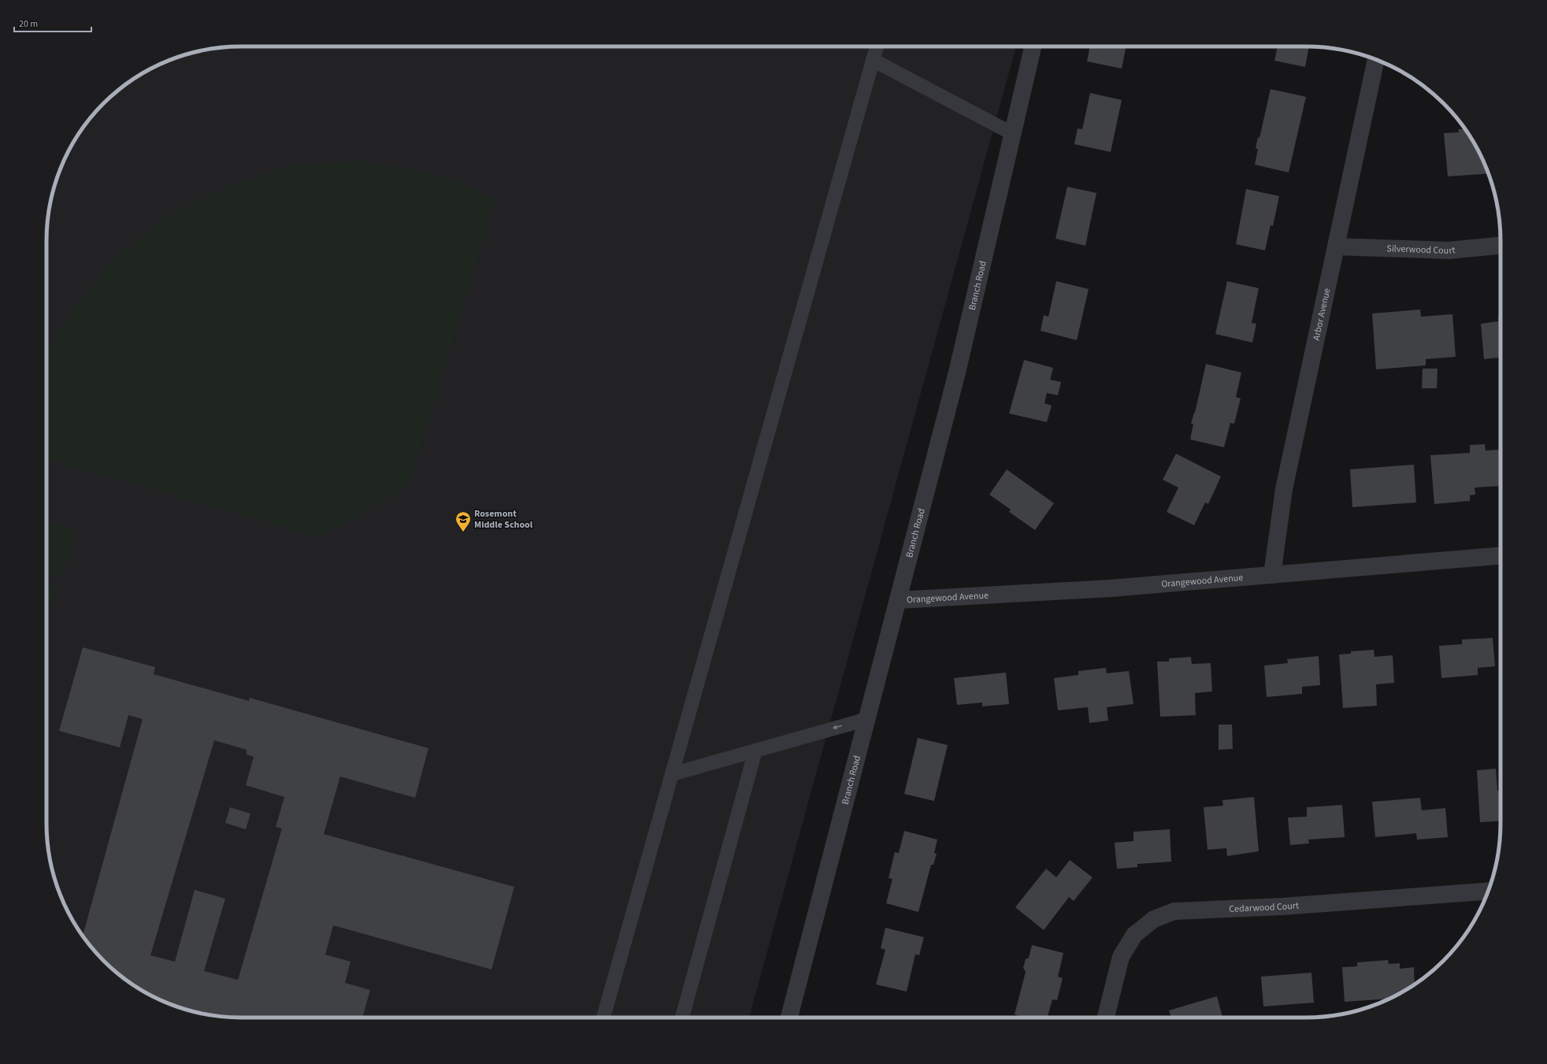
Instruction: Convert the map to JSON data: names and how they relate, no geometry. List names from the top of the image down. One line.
{"streets":{"street":["Silverwood Court","Branch Road","Arbor Avenue","Orangewood Avenue","Cedarwood Court"]},"crossings":[["Silverwood Court","Arbor Avenue"],["Branch Road","Orangewood Avenue"],["Arbor Avenue","Orangewood Avenue"]],"places":{"school or university":["Rosemont Middle School"]},"scale_bar":"20 m"}
